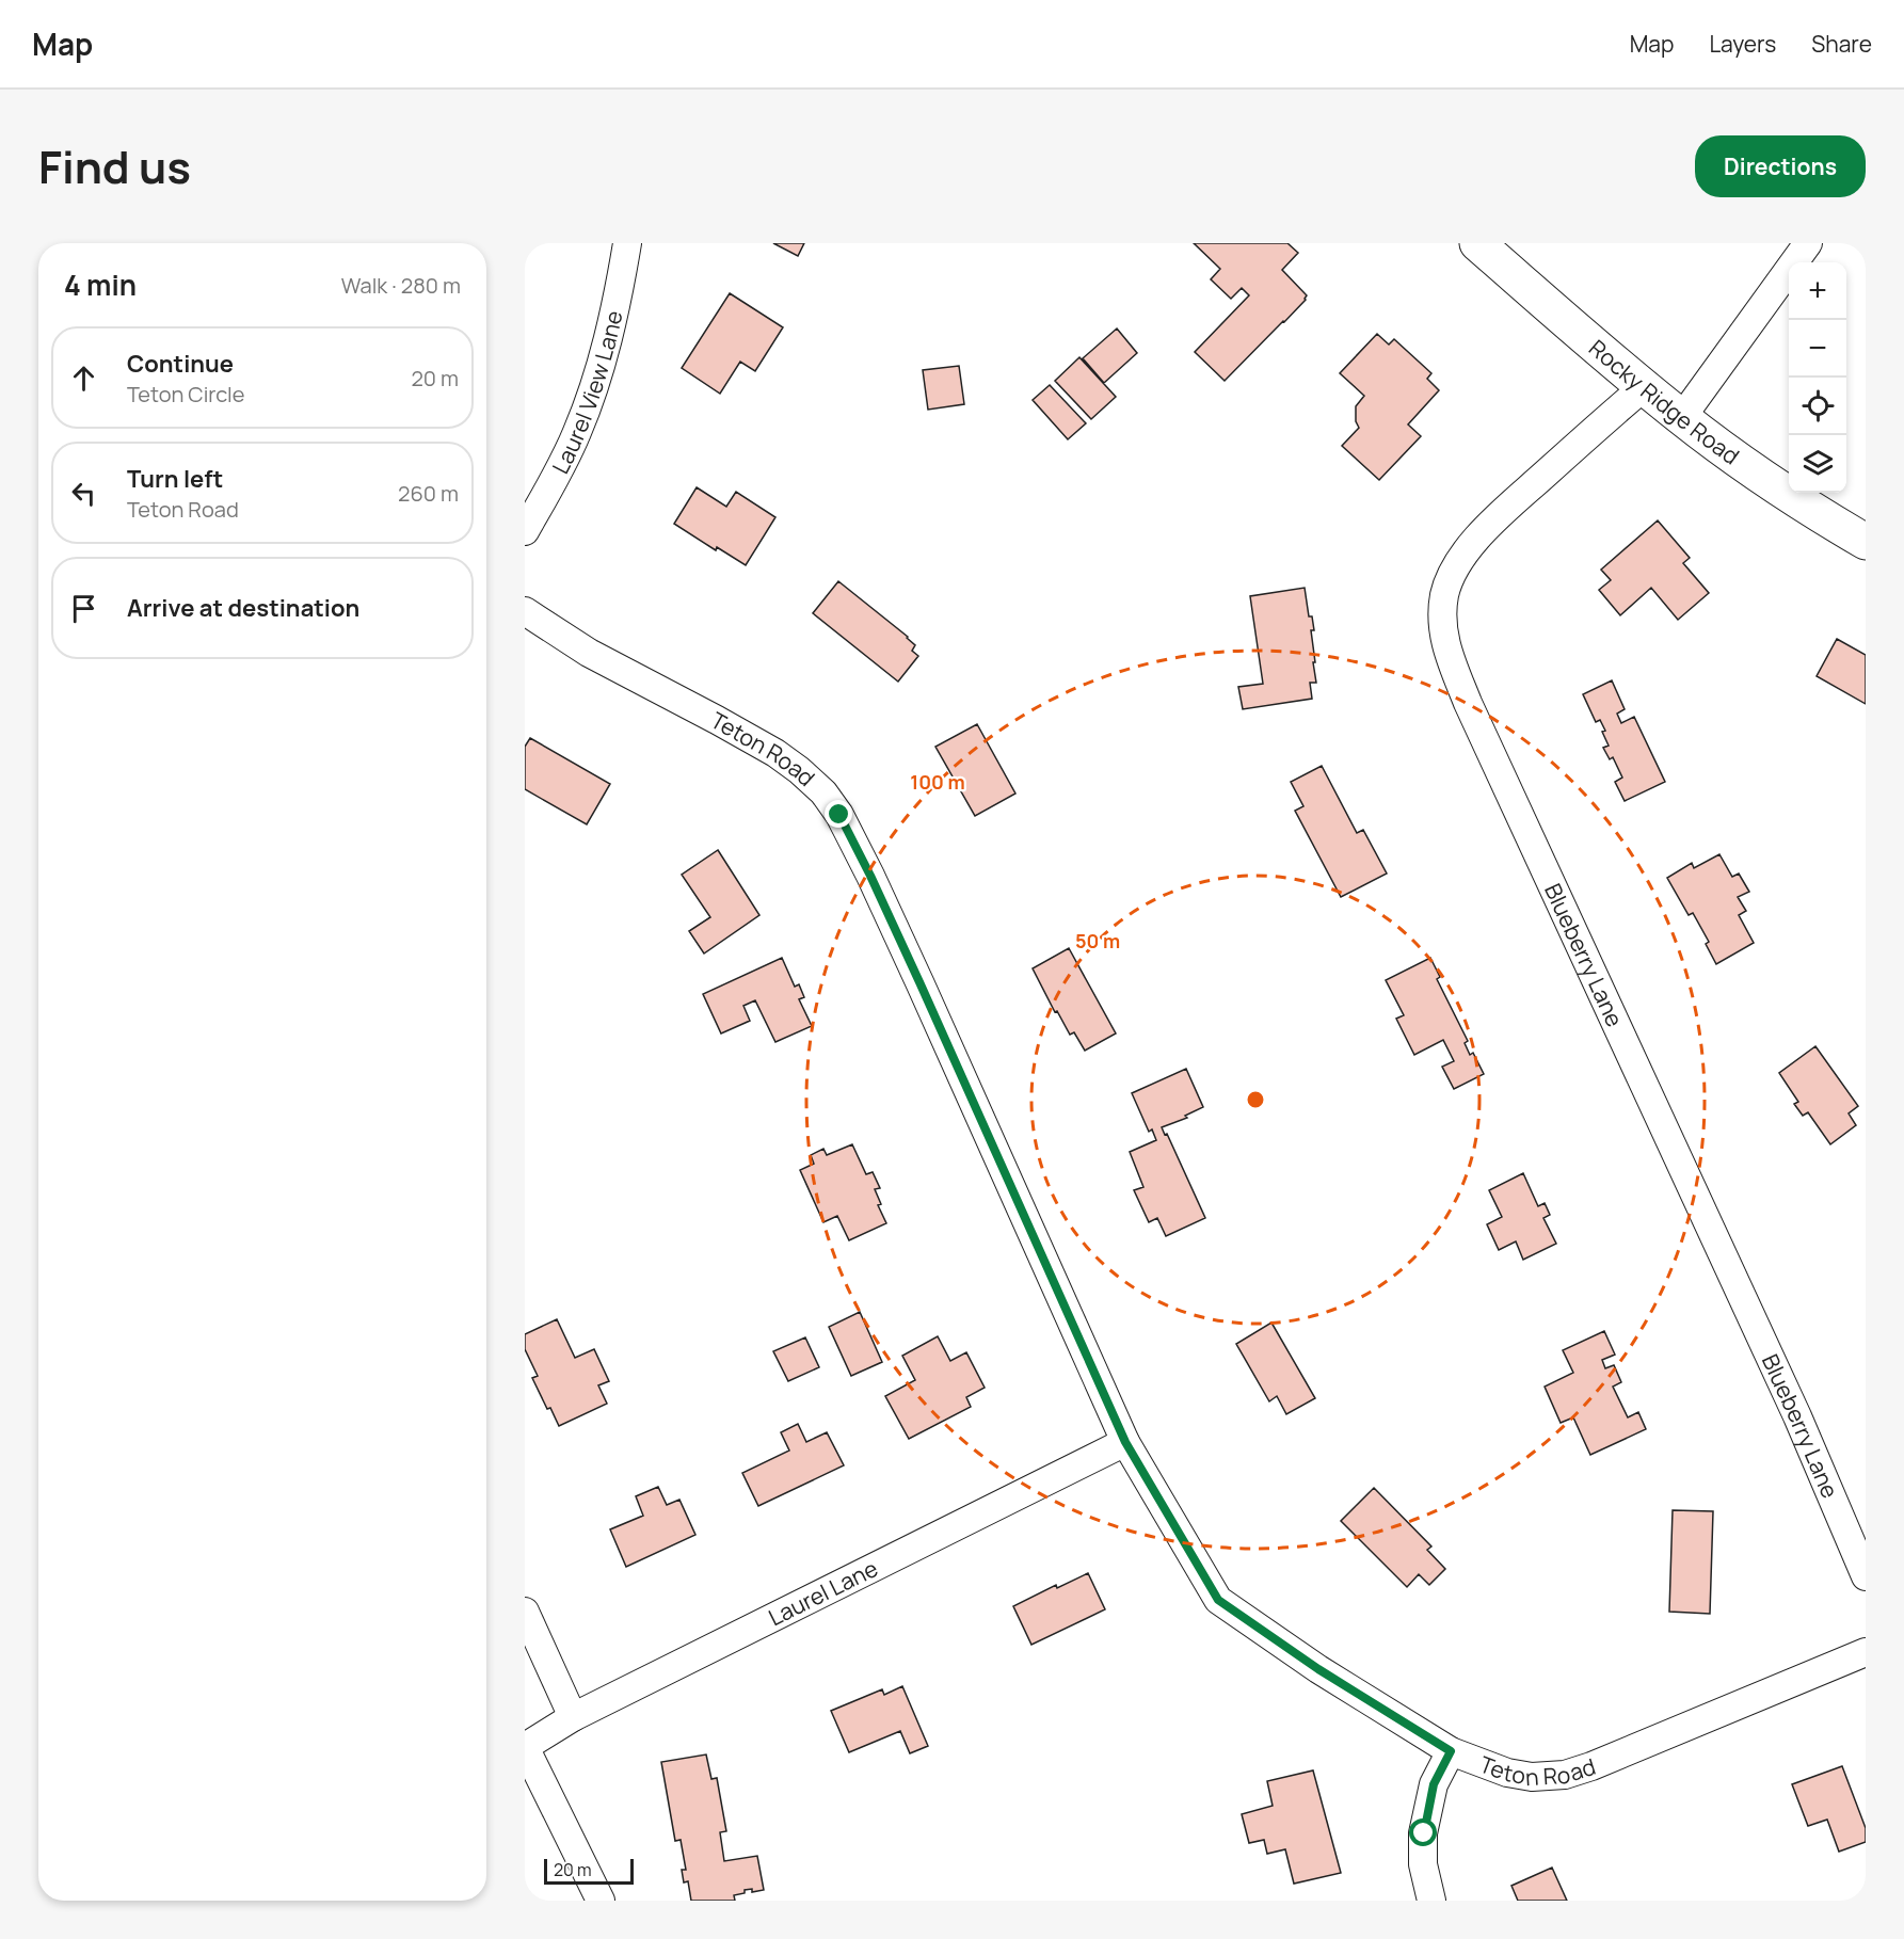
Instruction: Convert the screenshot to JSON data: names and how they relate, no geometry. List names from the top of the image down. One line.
{"streets":{"main road":["Rocky Ridge Road"],"street":["Laurel View Lane","Teton Road","Blueberry Lane","Laurel Lane"]},"crossings":[["Rocky Ridge Road","Blueberry Lane"],["Teton Road","Laurel Lane"]],"scale_bar":"20 m","page":{"header":"Map","nav":["Map","Layers","Share"],"title":"Find us","buttons":"Directions","heading":["4 min","Walk · 280 m"],"map_buttons":["+","−"],"list":[["Continue","Teton Circle","20 m"],["Turn left","Teton Road","260 m"],"Arrive at destination"],"scale":"20 m"},"rings":["100 m","50 m"]}
